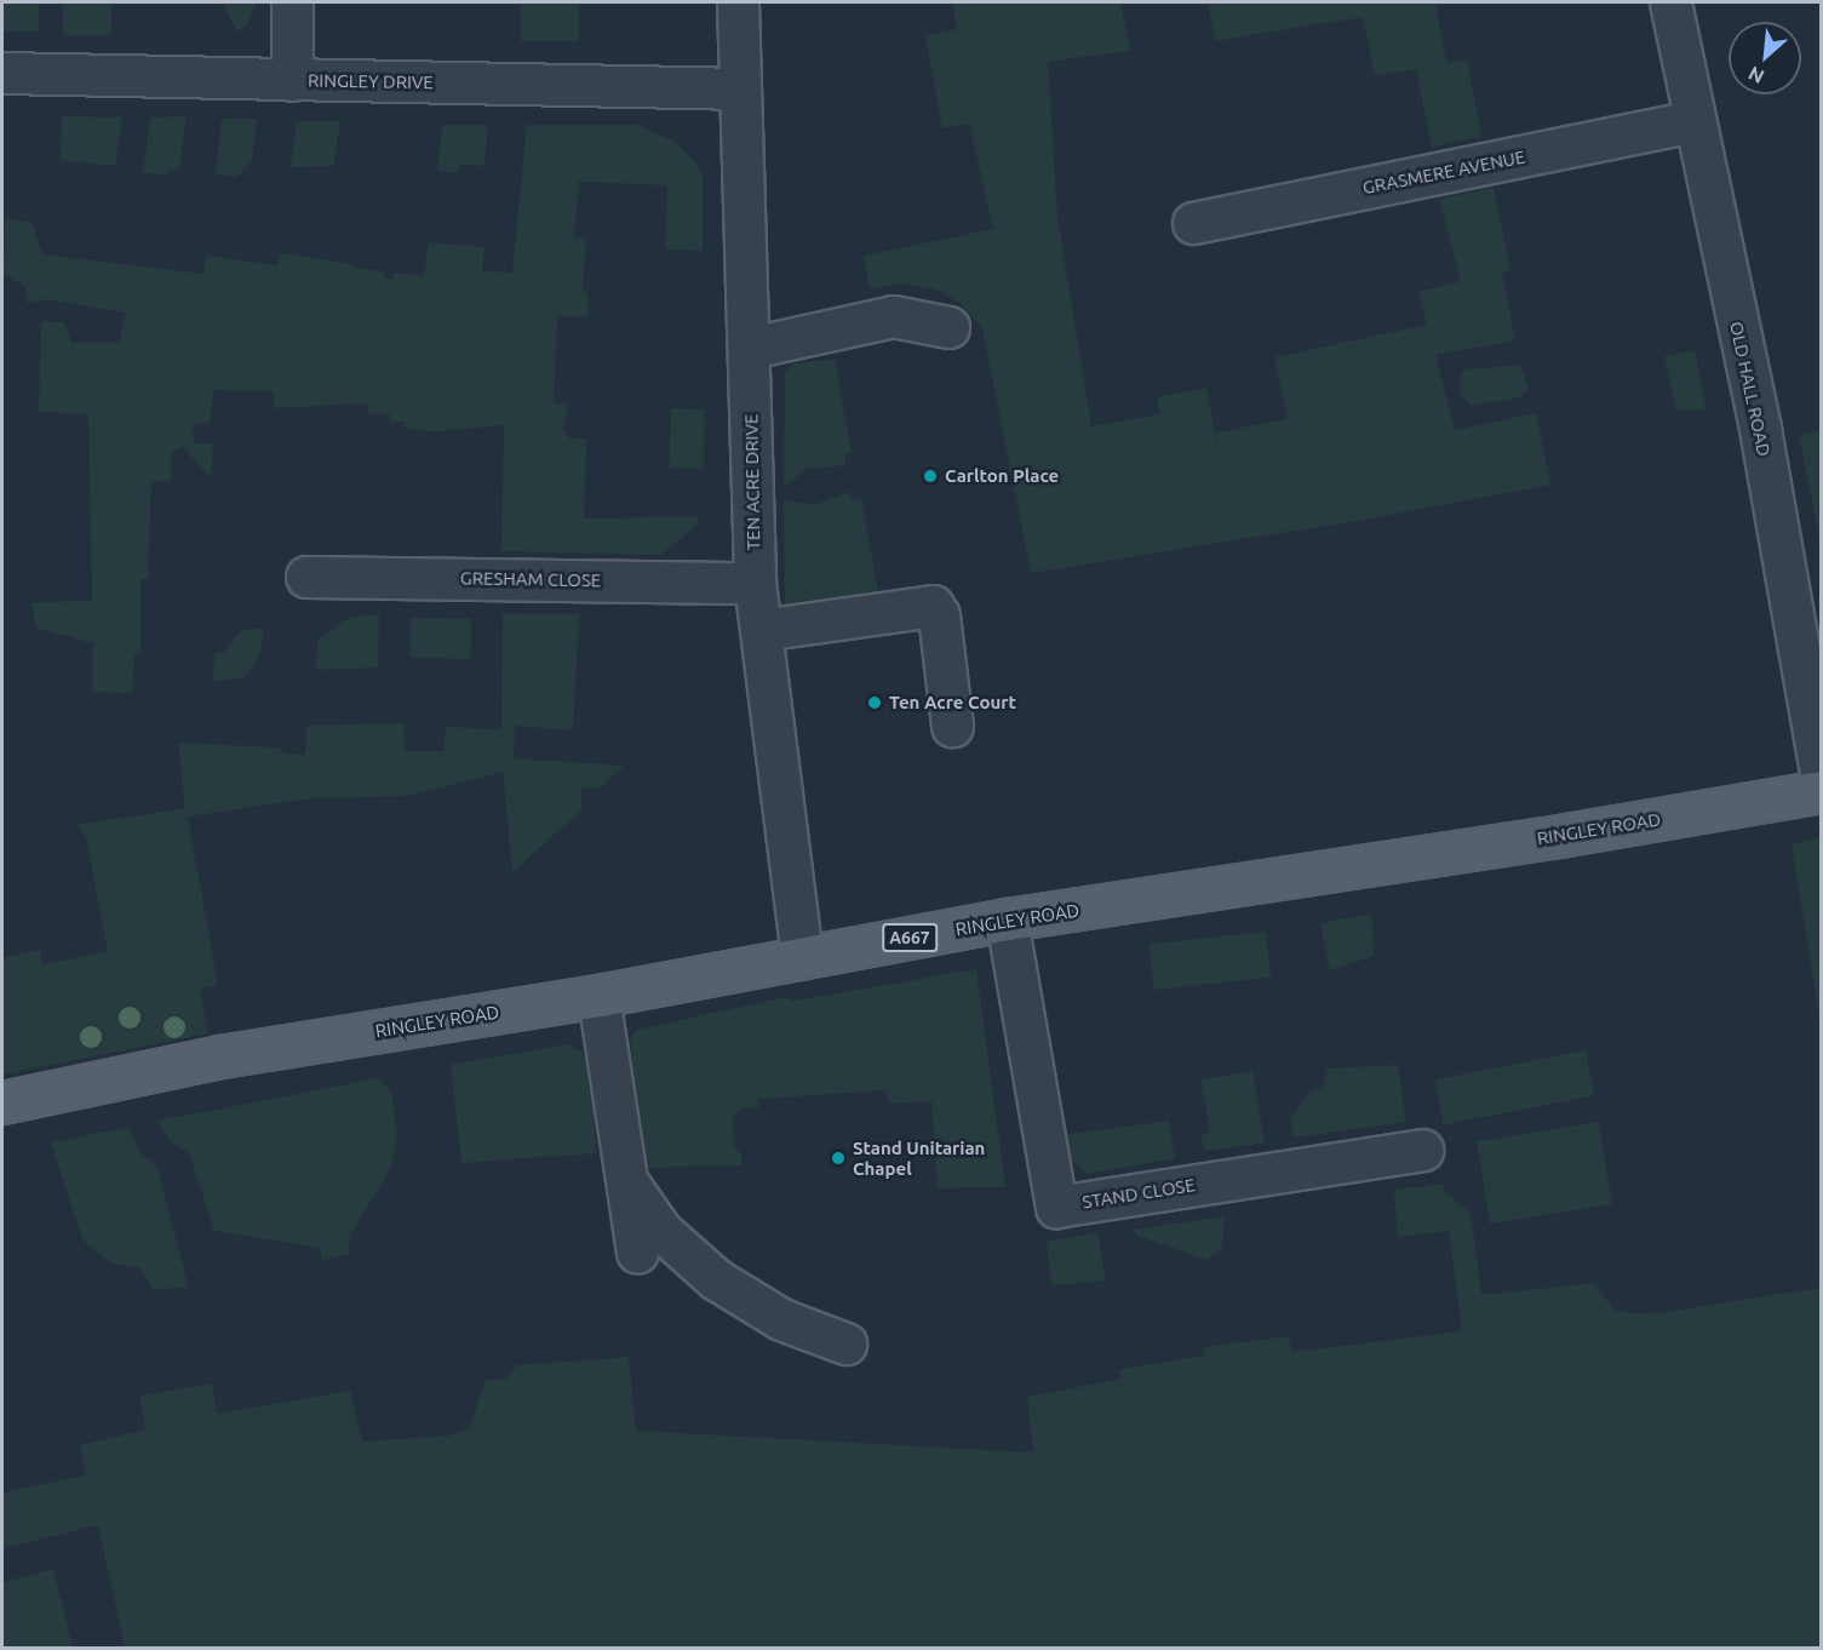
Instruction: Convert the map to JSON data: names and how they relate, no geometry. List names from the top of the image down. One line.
{"streets":{"main road":["RINGLEY ROAD","A667"],"street":["RINGLEY DRIVE","GRASMERE AVENUE","OLD HALL ROAD","TEN ACRE DRIVE","GRESHAM CLOSE","STAND CLOSE"]},"crossings":[["RINGLEY DRIVE","TEN ACRE DRIVE"],["GRASMERE AVENUE","OLD HALL ROAD"],["TEN ACRE DRIVE","GRESHAM CLOSE"],["TEN ACRE DRIVE","RINGLEY ROAD"],["RINGLEY ROAD","STAND CLOSE"]],"places":["Carlton Place","Ten Acre Court","Stand Unitarian Chapel"],"north":"bottom left"}
